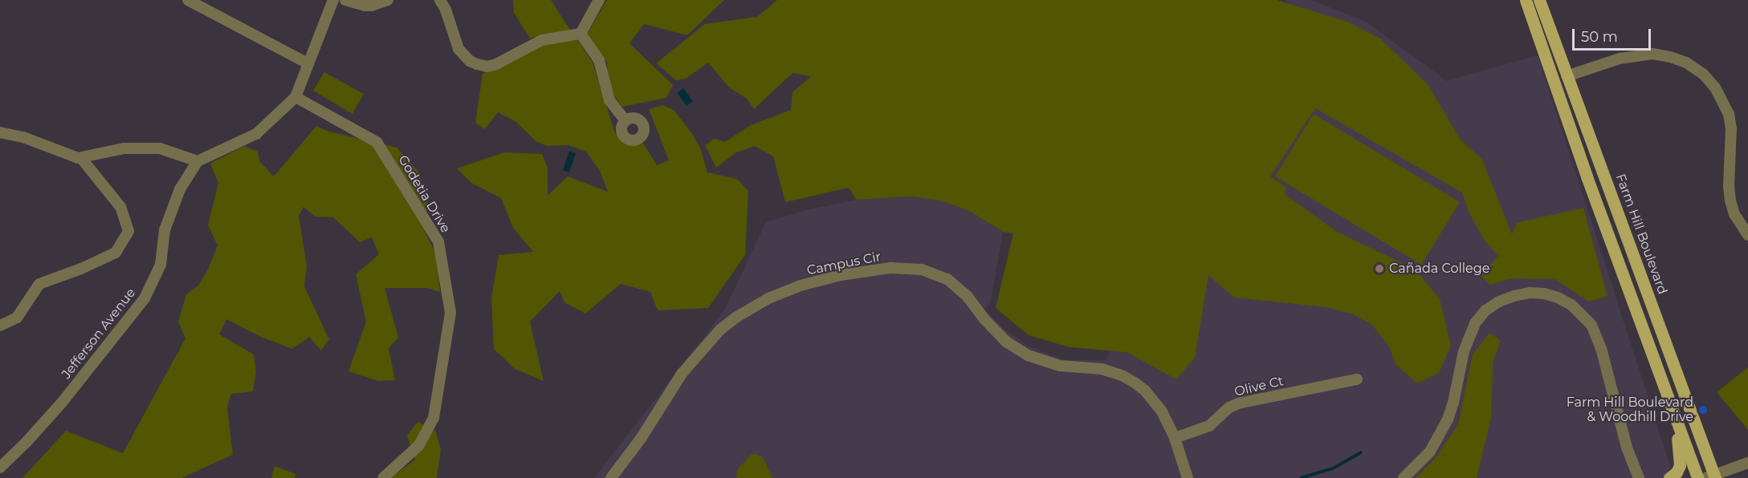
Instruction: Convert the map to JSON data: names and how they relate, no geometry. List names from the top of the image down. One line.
{"streets":{"main road":["Farm Hill Boulevard"],"street":["Godetia Drive","Campus Cir","Jefferson Avenue","Olive Ct"]},"crossings":[["Campus Cir","Olive Ct"]],"places":["Cañada College","Farm Hill Boulevard & Woodhill Drive"],"scale_bar":"50 m"}
